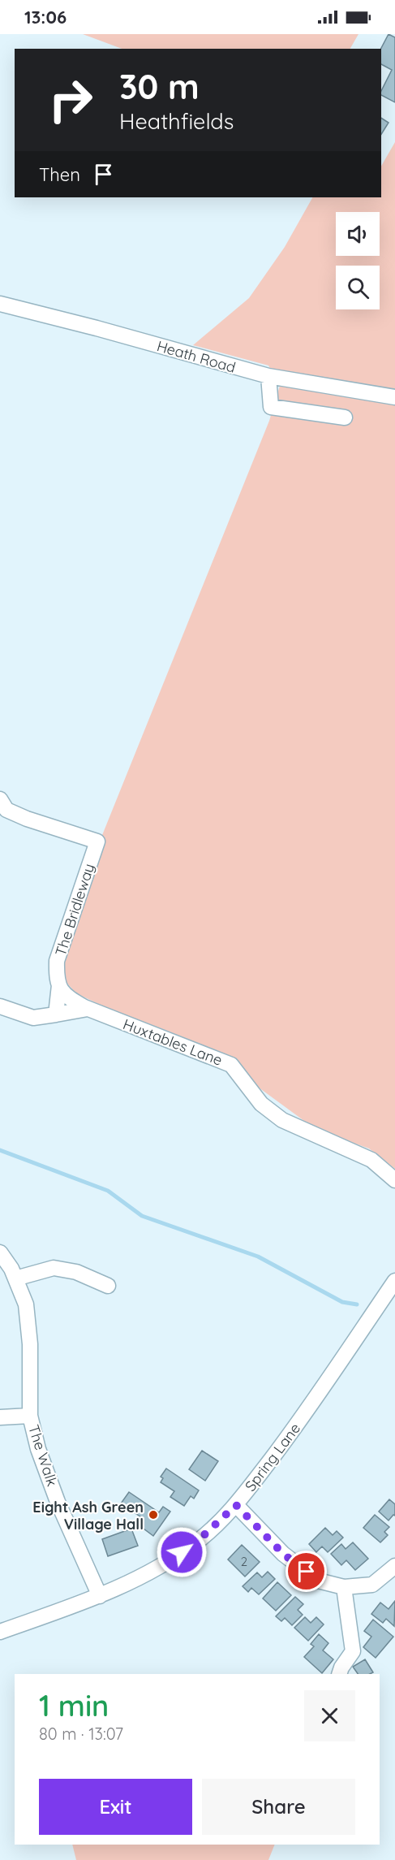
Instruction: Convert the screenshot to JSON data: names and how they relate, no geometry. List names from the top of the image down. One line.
{"streets":{"street":["Heath Road","The Bridleway","Huxtables Lane","The Walk","Spring Lane"]},"crossings":[["The Bridleway","Huxtables Lane"],["The Walk","Spring Lane"]],"places":["Eight Ash Green Village Hall"],"house_numbers":["2"],"page":{"status":"13:06","turn":["30 m","Heathfields"],"then":"Then","heading":["1 min","80 m · 13:07"],"buttons":["Exit","Share"]}}
